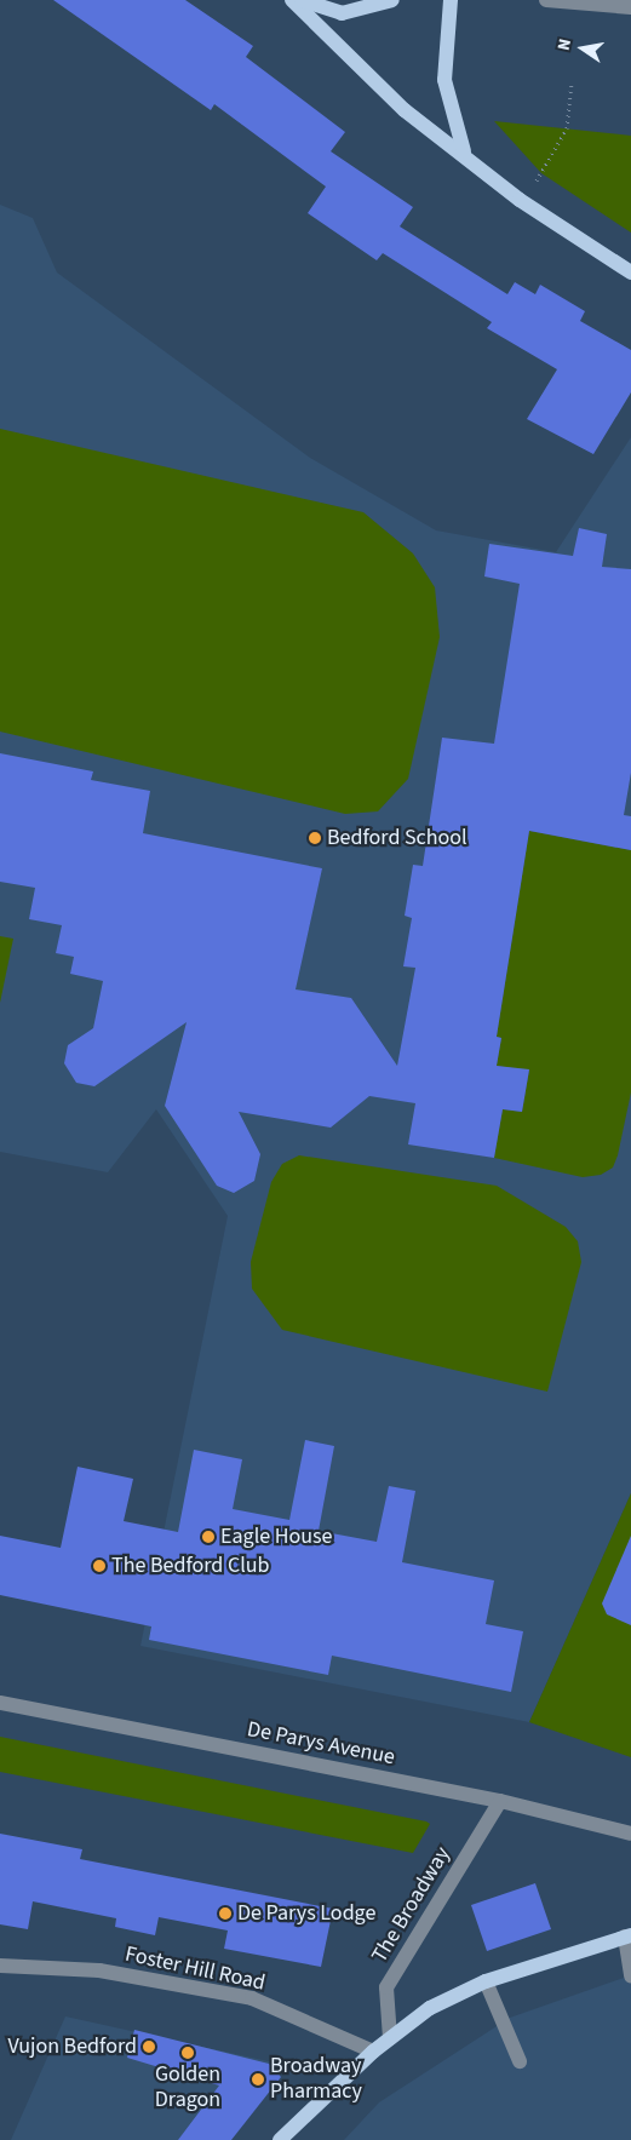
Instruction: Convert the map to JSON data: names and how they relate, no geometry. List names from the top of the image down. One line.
{"streets":{"street":["De Parys Avenue","The Broadway","Foster Hill Road"]},"crossings":[["De Parys Avenue","The Broadway"]],"places":["Bedford School","Eagle House","The Bedford Club","De Parys Lodge","Vujon Bedford","Golden Dragon","Broadway Pharmacy"],"north":"left"}
